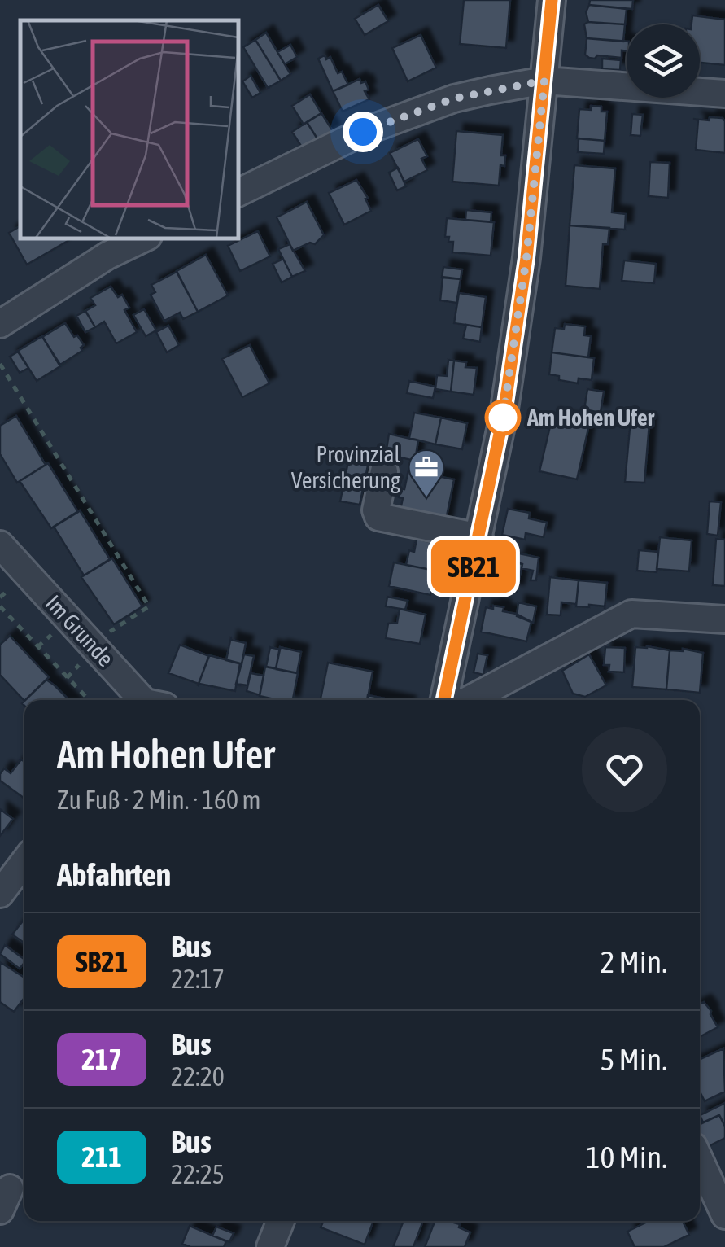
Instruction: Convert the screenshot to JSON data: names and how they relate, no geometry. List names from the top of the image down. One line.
{"streets":{"street":["Im Grunde"]},"places":{"other":["Am Hohen Ufer"],"office":["Provinzial Versicherung"]},"lines":["bus line SB21"],"page":{"on_map":"SB21","heading":[["Am Hohen Ufer","Zu Fuß · 2 Min. · 160 m"],"Abfahrten"],"list":[{"mark":"SB21","name":"Bus","note":"22:17","value":"2 Min."},{"mark":"217","name":"Bus","note":"22:20","value":"5 Min."},{"mark":"211","name":"Bus","note":"22:25","value":"10 Min."}]}}
